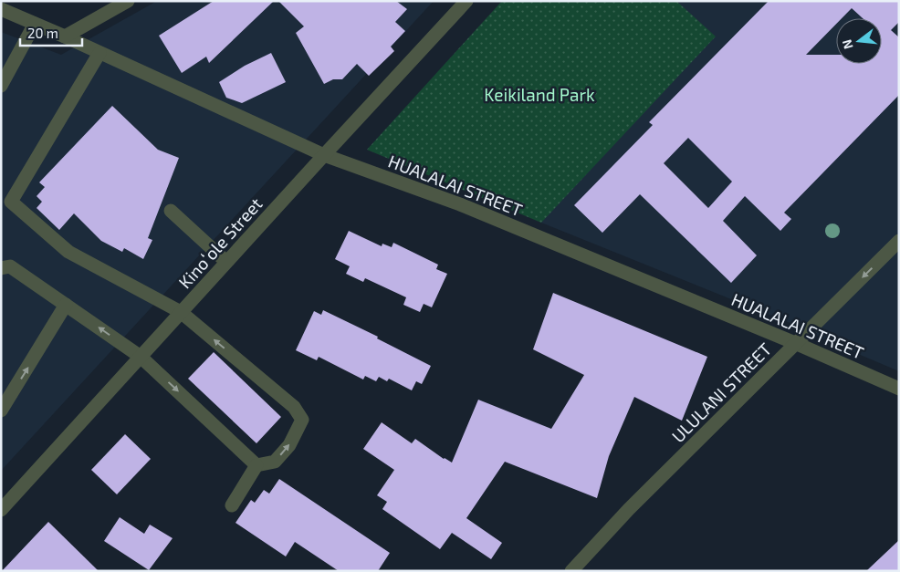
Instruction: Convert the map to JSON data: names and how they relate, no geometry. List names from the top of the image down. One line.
{"streets":{"street":["HUALALAI STREET","Kinoʻole Street","ULULANI STREET"]},"crossings":[["HUALALAI STREET","Kinoʻole Street"],["HUALALAI STREET","ULULANI STREET"]],"parks":["Keikiland Park"],"scale_bar":"20 m","north":"left"}
